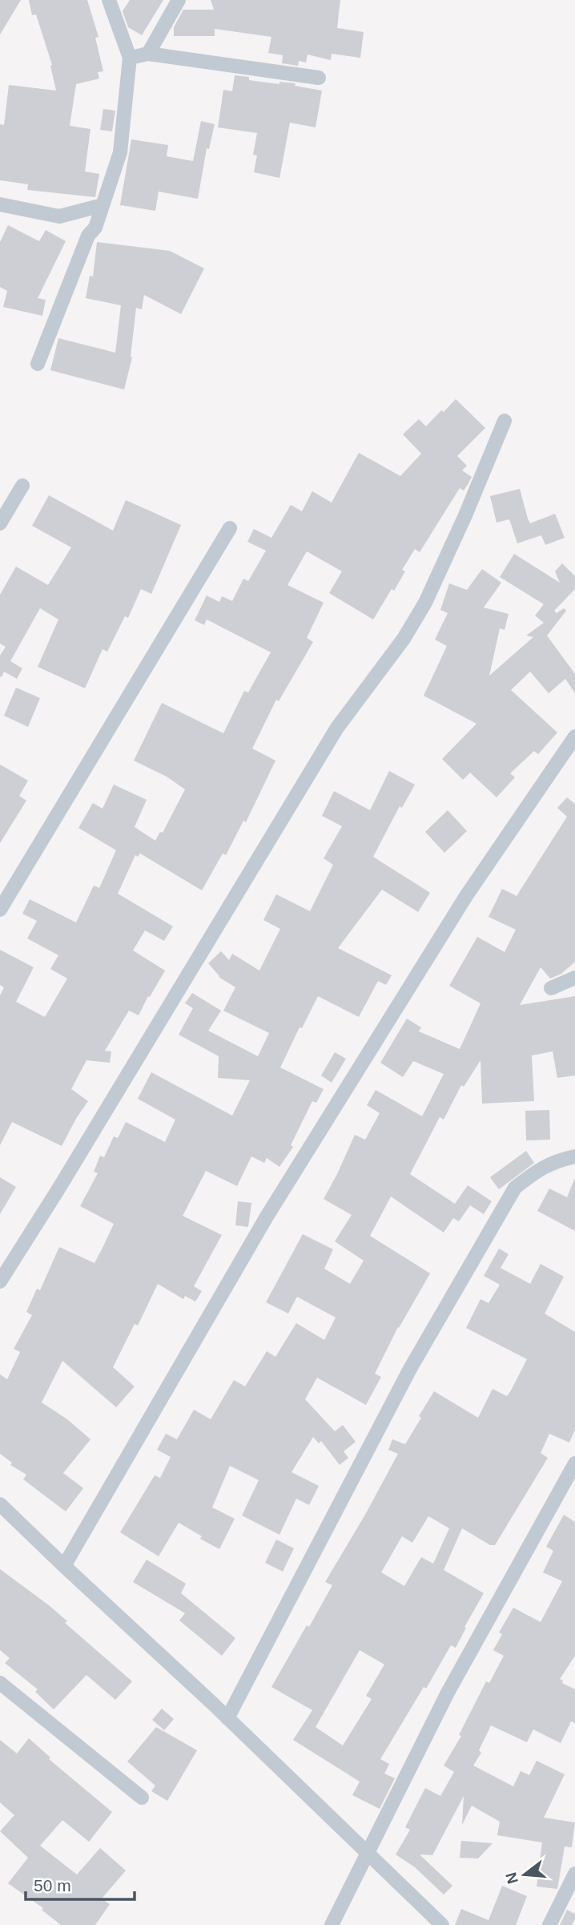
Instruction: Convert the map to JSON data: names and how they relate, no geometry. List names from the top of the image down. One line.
{"scale_bar":"50 m","north":"left"}
